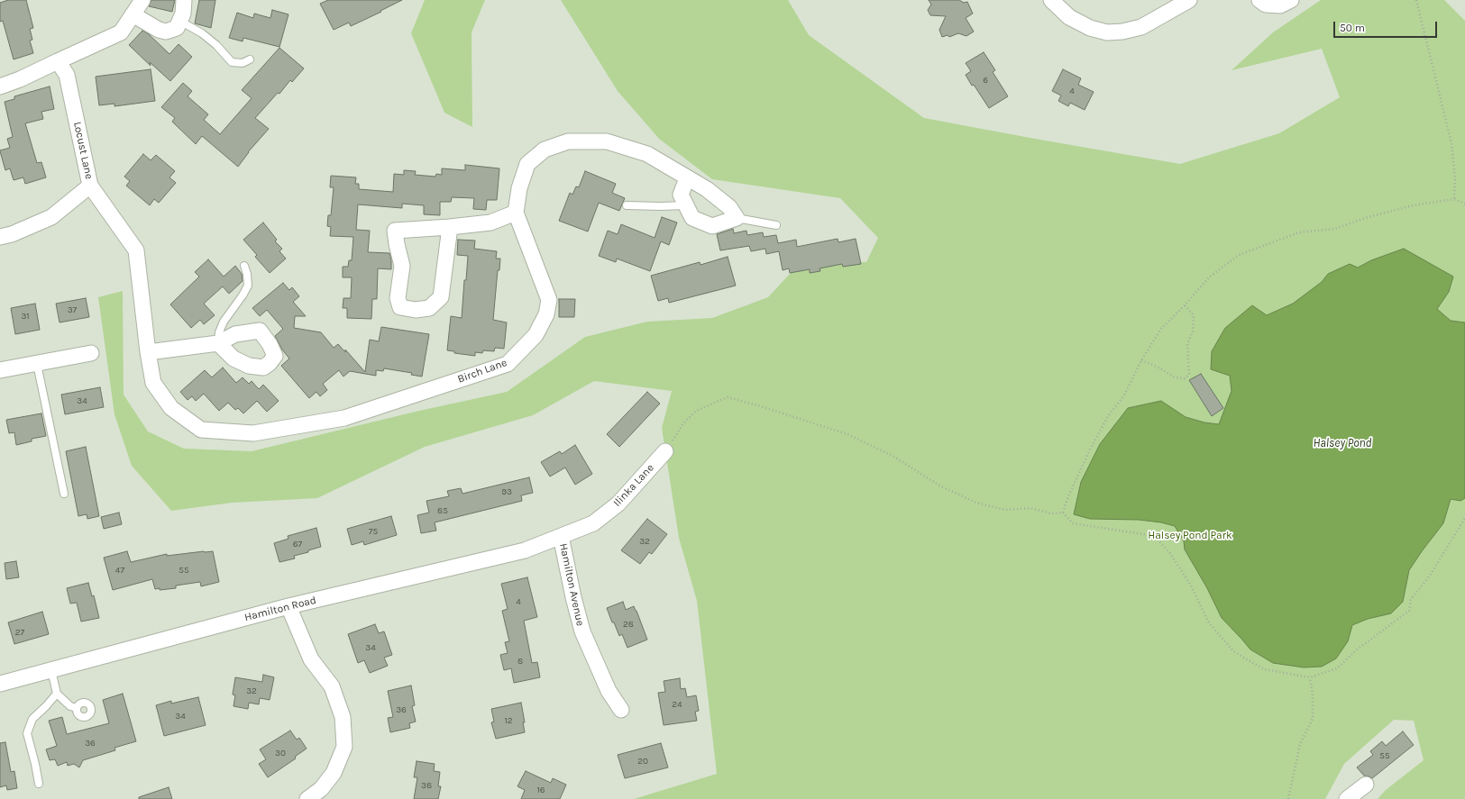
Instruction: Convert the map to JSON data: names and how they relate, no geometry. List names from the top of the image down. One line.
{"streets":{"street":["Locust Lane","Birch Lane","Ilinka Lane","Hamilton Avenue","Hamilton Road"]},"crossings":[["Locust Lane","Birch Lane"],["Ilinka Lane","Hamilton Avenue"],["Ilinka Lane","Hamilton Road"],["Hamilton Avenue","Hamilton Road"]],"water":["Halsey Pond"],"parks":["Halsey Pond Park"],"house_numbers":["6","4","37","31","34","93","85","75","32","67","47","55","4","28","27","34","8","32","24","36","34","12","36","30","55","20","38","16"],"scale_bar":"50 m"}
